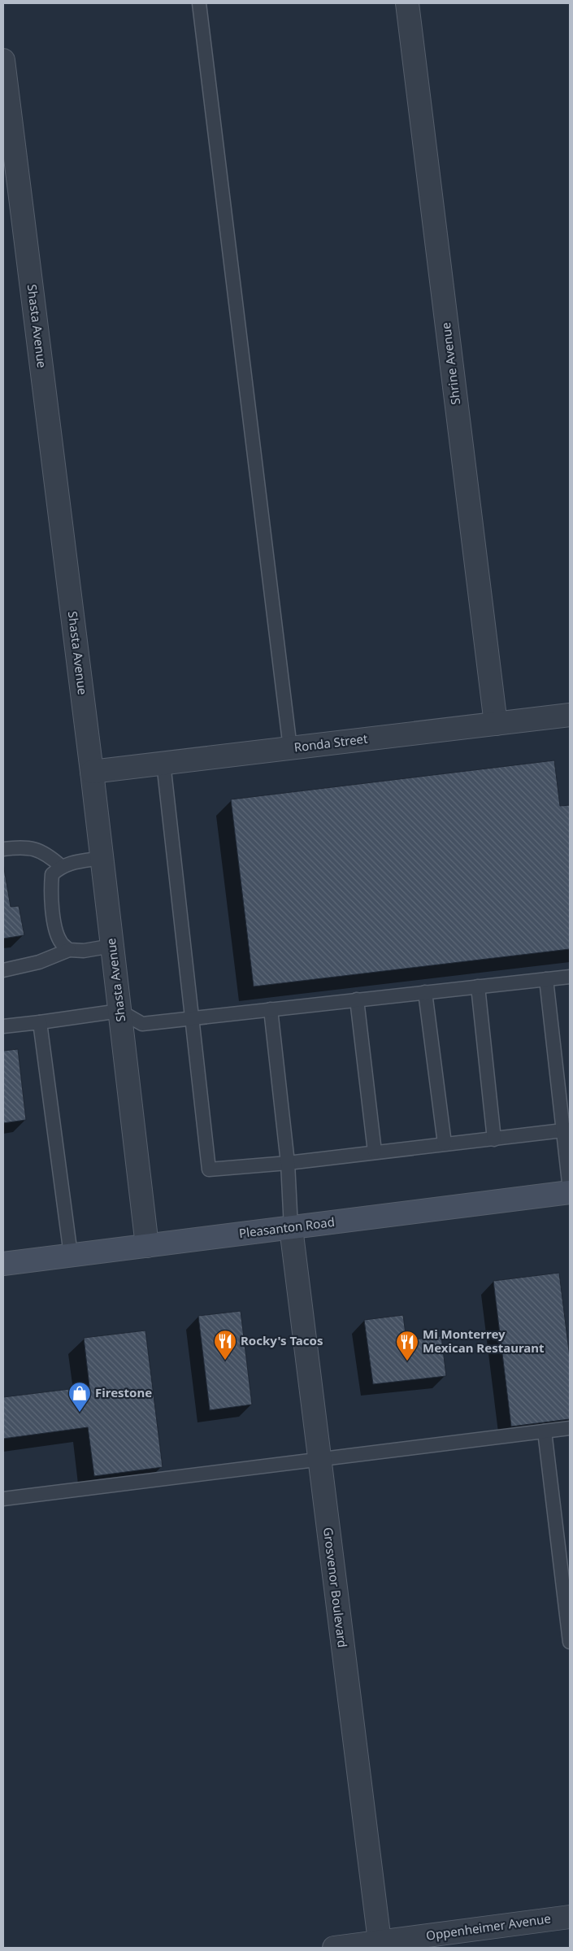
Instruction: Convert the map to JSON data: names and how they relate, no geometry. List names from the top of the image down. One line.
{"streets":{"main road":["Pleasanton Road"],"street":["Shasta Avenue","Shrine Avenue","Ronda Street","Grosvenor Boulevard","Oppenheimer Avenue"]},"crossings":[["Shasta Avenue","Ronda Street"],["Shasta Avenue","Pleasanton Road"],["Shrine Avenue","Ronda Street"],["Pleasanton Road","Grosvenor Boulevard"],["Grosvenor Boulevard","Oppenheimer Avenue"]],"places":{"restaurant":["Rocky's Tacos","Mi Monterrey Mexican Restaurant"],"shop":["Firestone"]}}
